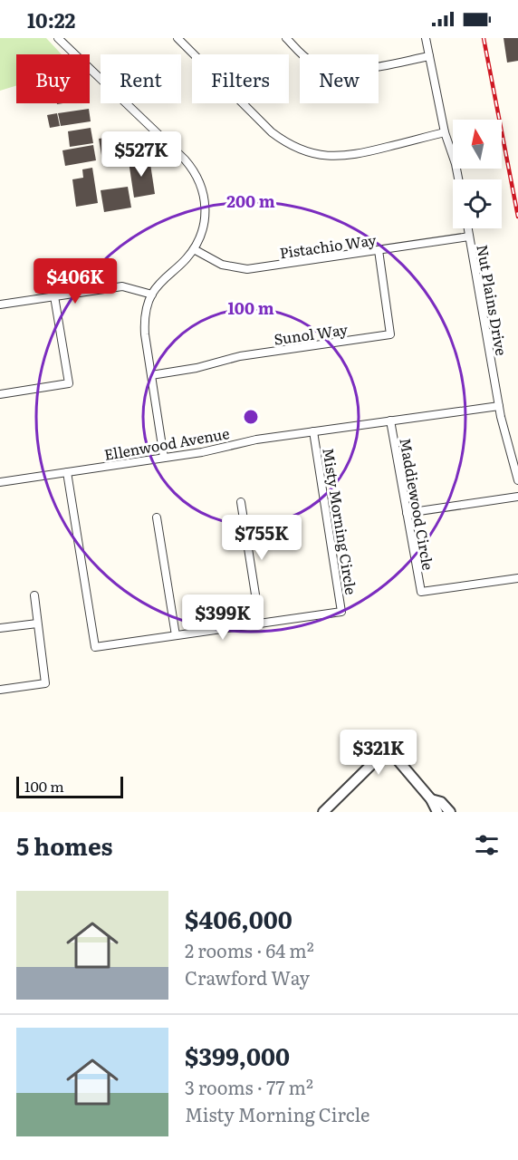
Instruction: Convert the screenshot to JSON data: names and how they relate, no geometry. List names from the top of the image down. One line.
{"streets":{"street":["Pistachio Way","Nut Plains Drive","Sunol Way","Ellenwood Avenue","Maddiewood Circle","Misty Morning Circle"]},"crossings":[["Pistachio Way","Nut Plains Drive"],["Pistachio Way","Sunol Way"],["Nut Plains Drive","Ellenwood Avenue"],["Ellenwood Avenue","Maddiewood Circle"],["Ellenwood Avenue","Misty Morning Circle"]],"scale_bar":"100 m","north":"top","page":{"status":"10:22","chip":["Buy","Rent","Filters","New"],"price":["$527K","$406K","$755K","$399K","$321K"],"scale":"100 m","heading":"5 homes","list":[{"name":"$406,000","note":"2 rooms · 64 m² · Crawford Way"},{"name":"$399,000","note":"3 rooms · 77 m² · Misty Morning Circle"}]},"rings":["200 m","100 m"]}
